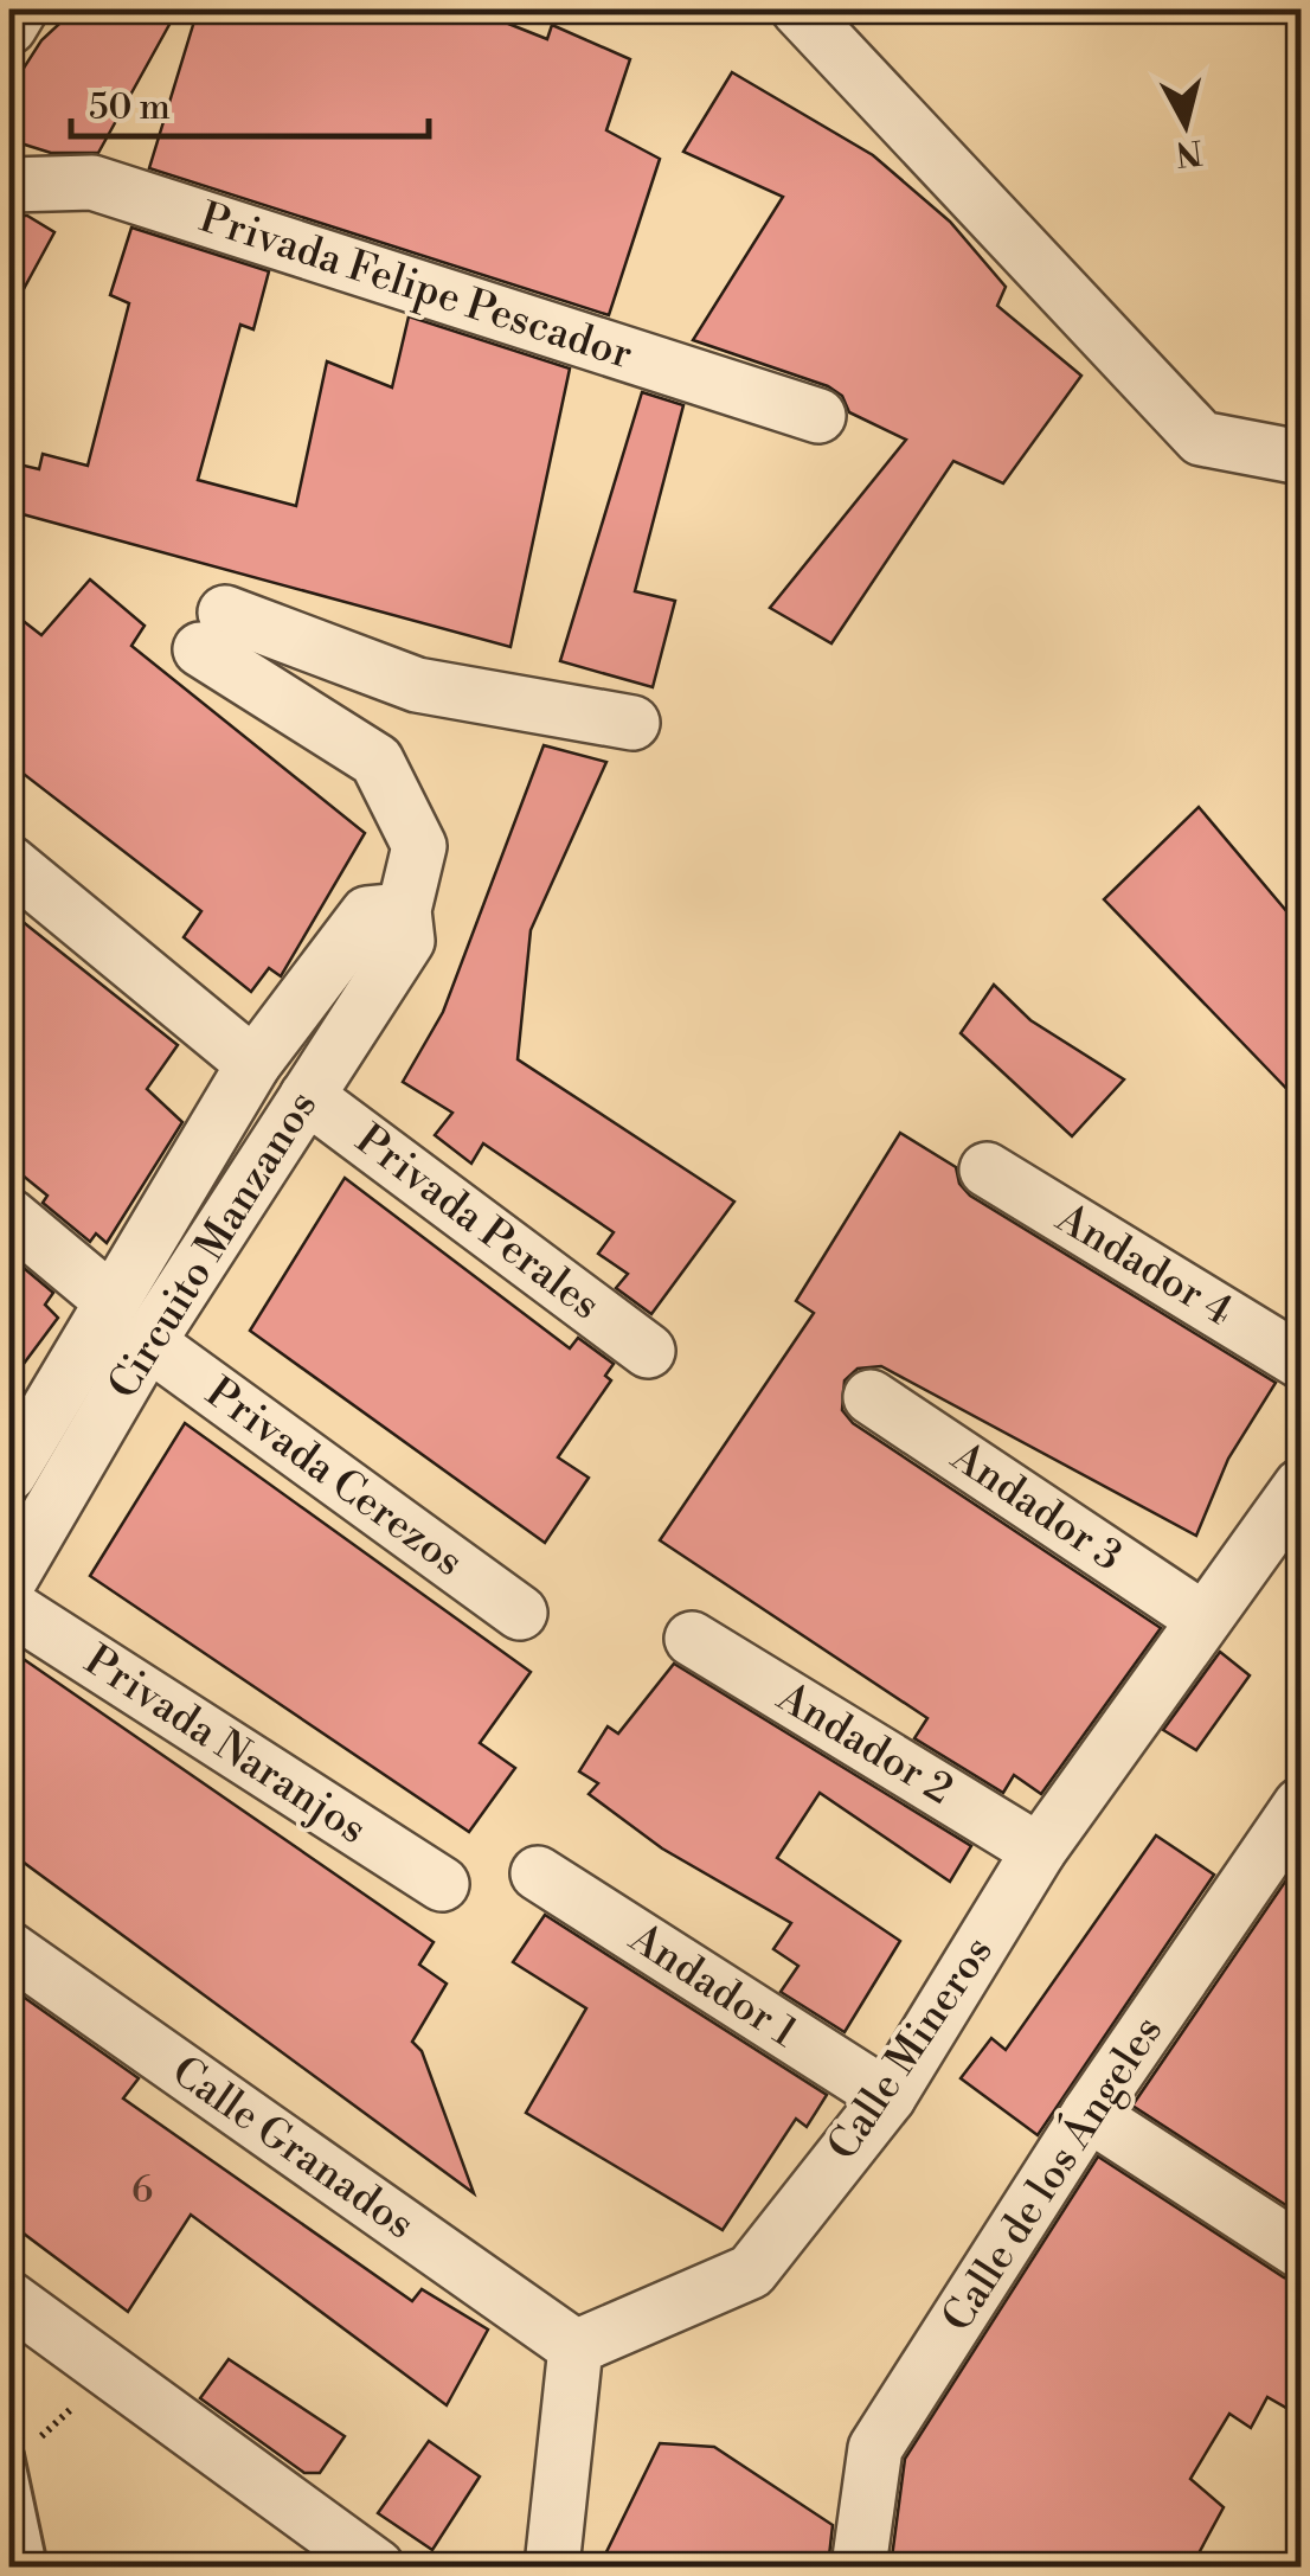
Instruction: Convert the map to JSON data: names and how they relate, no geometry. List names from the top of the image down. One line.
{"streets":{"street":["Privada Felipe Pescador","Privada Perales","Circuito Manzanos","Andador 4","Privada Cerezos","Andador 3","Andador 2","Privada Naranjos","Andador 1","Calle Mineros","Calle Granados","Calle de los Ángeles"]},"crossings":[["Privada Perales","Circuito Manzanos"],["Circuito Manzanos","Privada Cerezos"],["Andador 3","Calle Mineros"],["Andador 2","Calle Mineros"],["Andador 1","Calle Mineros"],["Calle Mineros","Calle Granados"]],"house_numbers":["6"],"scale_bar":"50 m","north":"bottom"}
